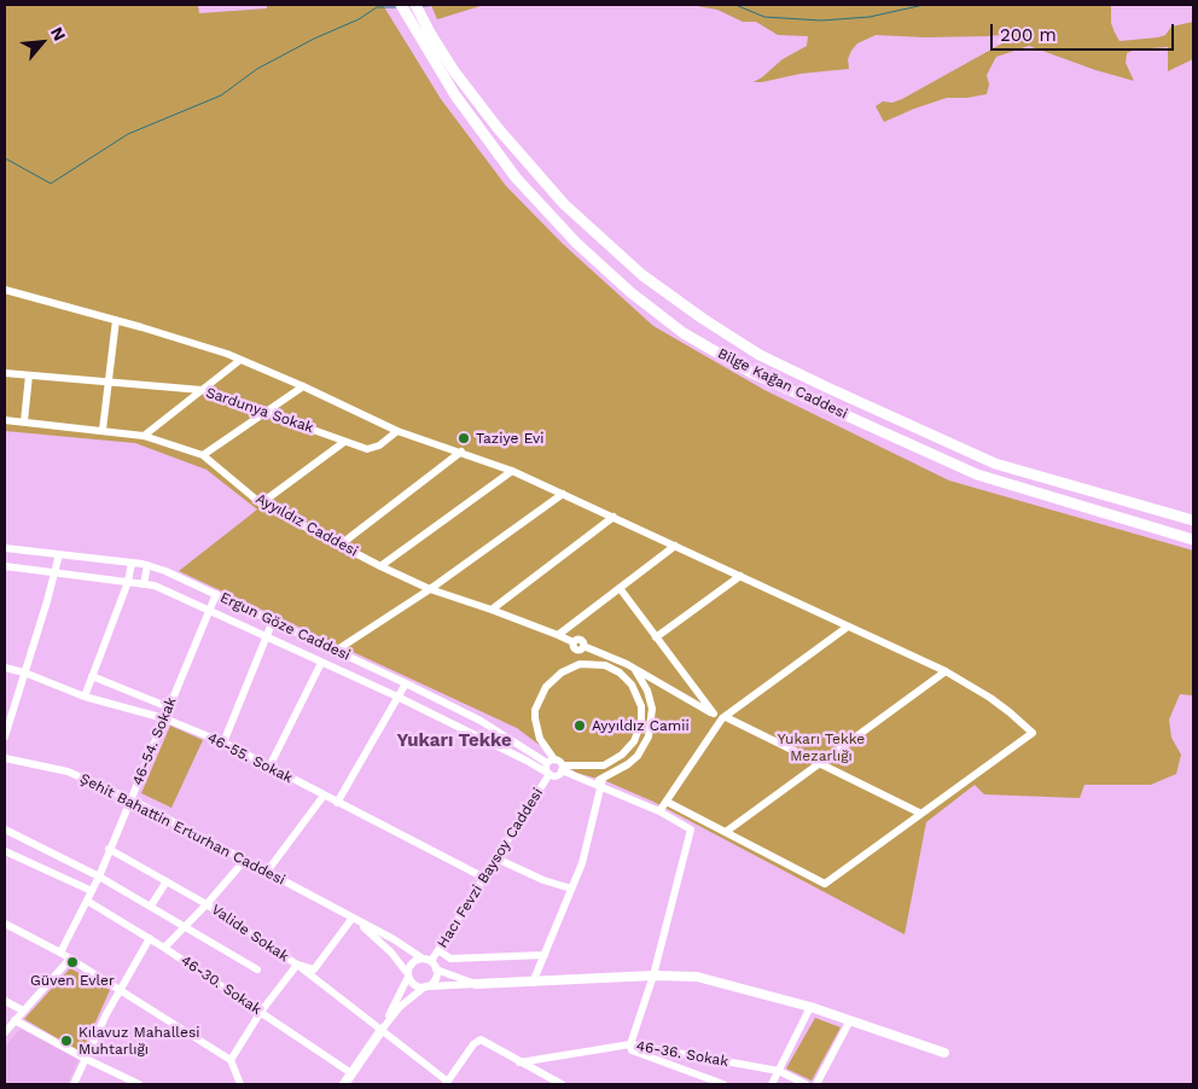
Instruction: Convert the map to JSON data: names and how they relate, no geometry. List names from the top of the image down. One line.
{"streets":{"main road":["Bilge Kağan Caddesi"],"street":["Sardunya Sokak","Ayyıldız Caddesi","Ergun Göze Caddesi","46-54. Sokak","46-55. Sokak","Şehit Bahattin Erturhan Caddesi","Hacı Fevzi Baysoy Caddesi","Valide Sokak","46-30. Sokak","46-36. Sokak"]},"crossings":[["Ergun Göze Caddesi","46-54. Sokak"],["Ergun Göze Caddesi","Hacı Fevzi Baysoy Caddesi"],["46-54. Sokak","46-55. Sokak"],["46-54. Sokak","Şehit Bahattin Erturhan Caddesi"],["46-54. Sokak","Valide Sokak"],["46-54. Sokak","46-30. Sokak"],["46-55. Sokak","Hacı Fevzi Baysoy Caddesi"],["Şehit Bahattin Erturhan Caddesi","Hacı Fevzi Baysoy Caddesi"]],"districts":["Yukarı Tekke"],"parks":["Yukarı Tekke Mezarlığı"],"places":["Taziye Evi","Ayyıldız Camii","Güven Evler","Kılavuz Mahallesi Muhtarlığı"],"scale_bar":"200 m","north":"top right"}
